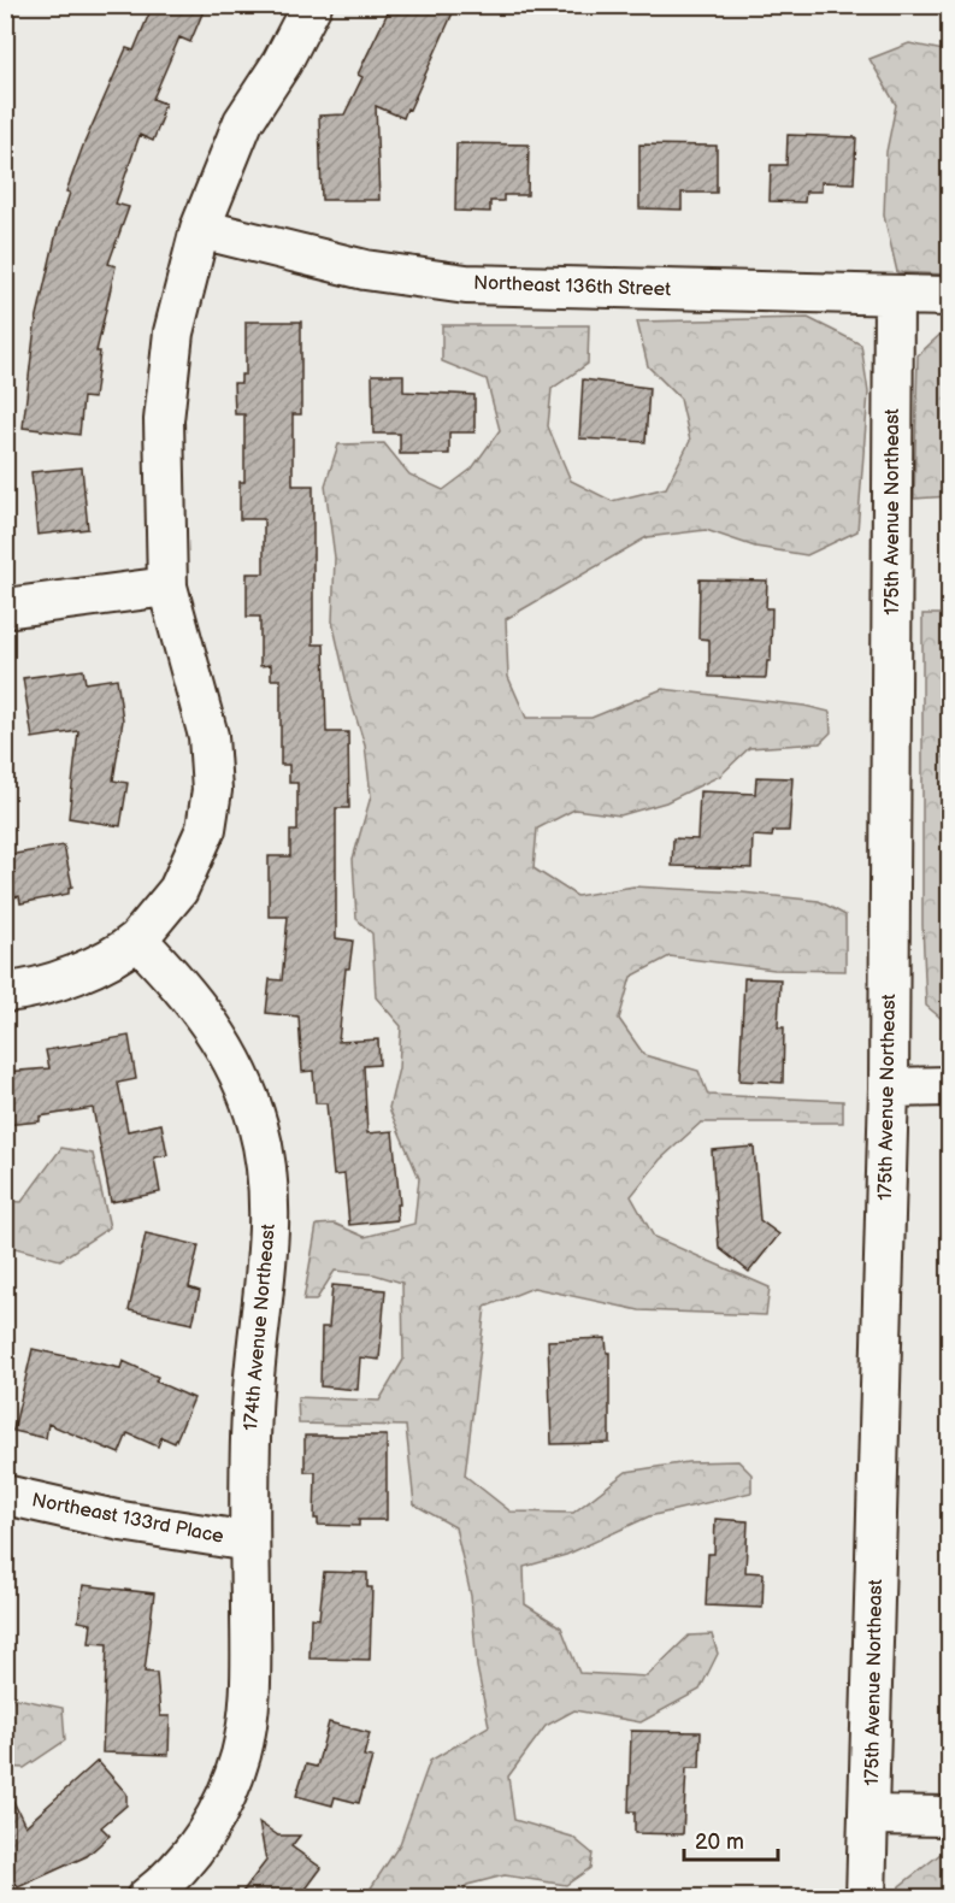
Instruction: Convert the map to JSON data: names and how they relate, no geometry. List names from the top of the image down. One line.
{"streets":{"street":["Northeast 136th Street","175th Avenue Northeast","174th Avenue Northeast","Northeast 133rd Place"]},"crossings":[["Northeast 136th Street","175th Avenue Northeast"],["174th Avenue Northeast","Northeast 133rd Place"]],"scale_bar":"20 m"}
